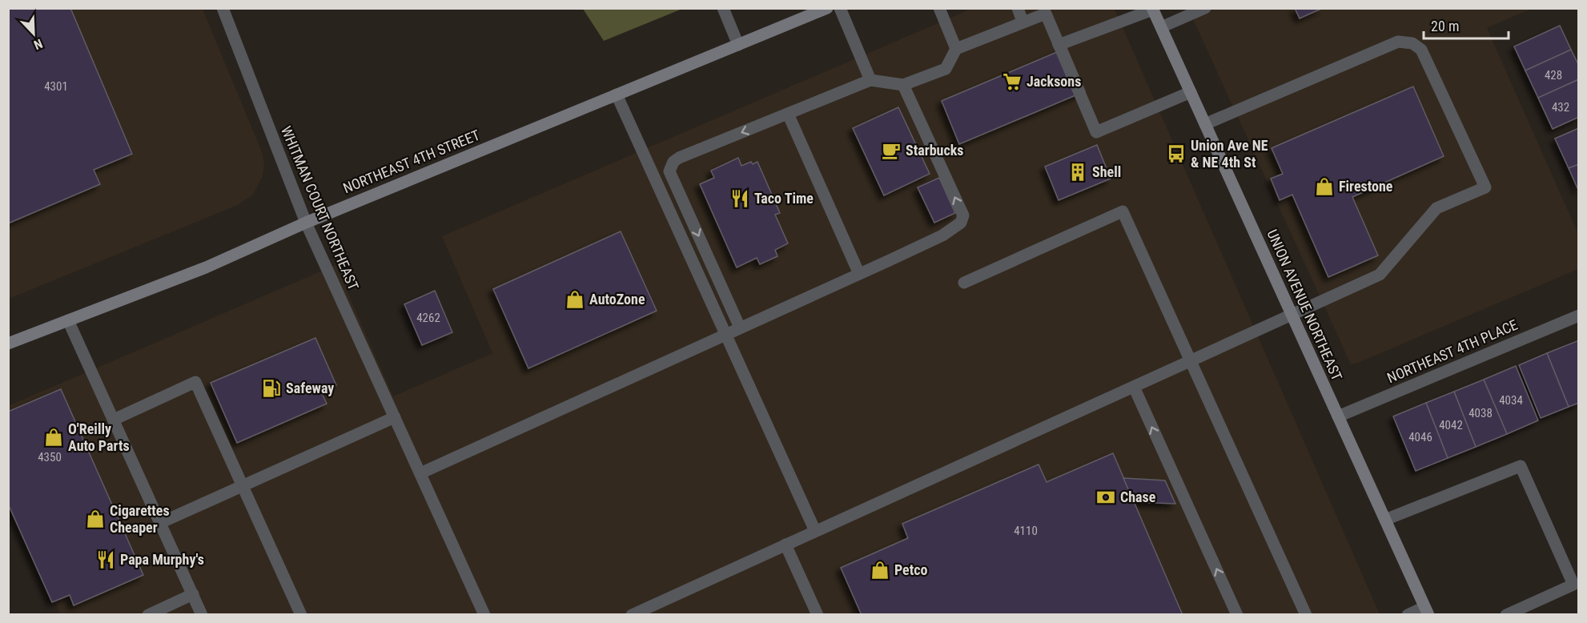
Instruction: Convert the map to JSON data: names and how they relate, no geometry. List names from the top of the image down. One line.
{"streets":{"main road":["NORTHEAST 4TH STREET","UNION AVENUE NORTHEAST"],"street":["WHITMAN COURT NORTHEAST","NORTHEAST 4TH PLACE"]},"crossings":[["NORTHEAST 4TH STREET","WHITMAN COURT NORTHEAST"],["UNION AVENUE NORTHEAST","NORTHEAST 4TH PLACE"]],"places":{"supermarket":["Jacksons"],"cafe":["Starbucks"],"bus stop":["Union Ave NE & NE 4th St"],"building":["Shell"],"shop":["Firestone","AutoZone","O'Reilly Auto Parts","Cigarettes Cheaper","Petco"],"restaurant":["Taco Time","Papa Murphy's"],"fuel station":["Safeway"],"bank":["Chase"]},"house_numbers":["428","4301","432","4262","4034","4038","4042","4046","4350","4110"],"scale_bar":"20 m","north":"bottom right"}
